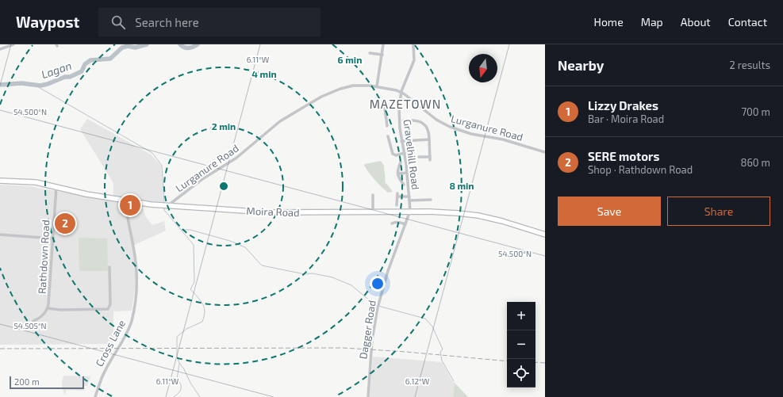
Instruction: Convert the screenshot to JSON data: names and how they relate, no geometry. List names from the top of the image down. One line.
{"streets":{"highway":["Moira Road"],"street":["Lurganure Road","Gravelhill Road","Rathdown Road","Dagger Road","Cross Lane"]},"crossings":[["Lurganure Road","Gravelhill Road"],["Lurganure Road","Moira Road"],["Gravelhill Road","Moira Road"],["Gravelhill Road","Dagger Road"],["Moira Road","Rathdown Road"],["Moira Road","Dagger Road"],["Moira Road","Cross Lane"]],"districts":["MAZETOWN"],"water":["Lagan"],"scale_bar":"200 m","north":"bottom","page":{"header":"Waypost","search":"Search here","nav":["Home","Map","About","Contact"],"heading":["Nearby","2 results"],"list":[{"mark":"1","name":"Lizzy Drakes","note":"Bar · Moira Road","value":"700 m"},{"mark":"2","name":"SERE motors","note":"Shop · Rathdown Road","value":"860 m"}],"buttons":["Save","Share"],"pins":["1","2"],"map_buttons":["+","−"],"scale":"200 m"},"coordinates":["6.11°W","54.500°N","54.505°N","6.12°W"],"rings":["6 min","4 min","2 min","8 min"]}
